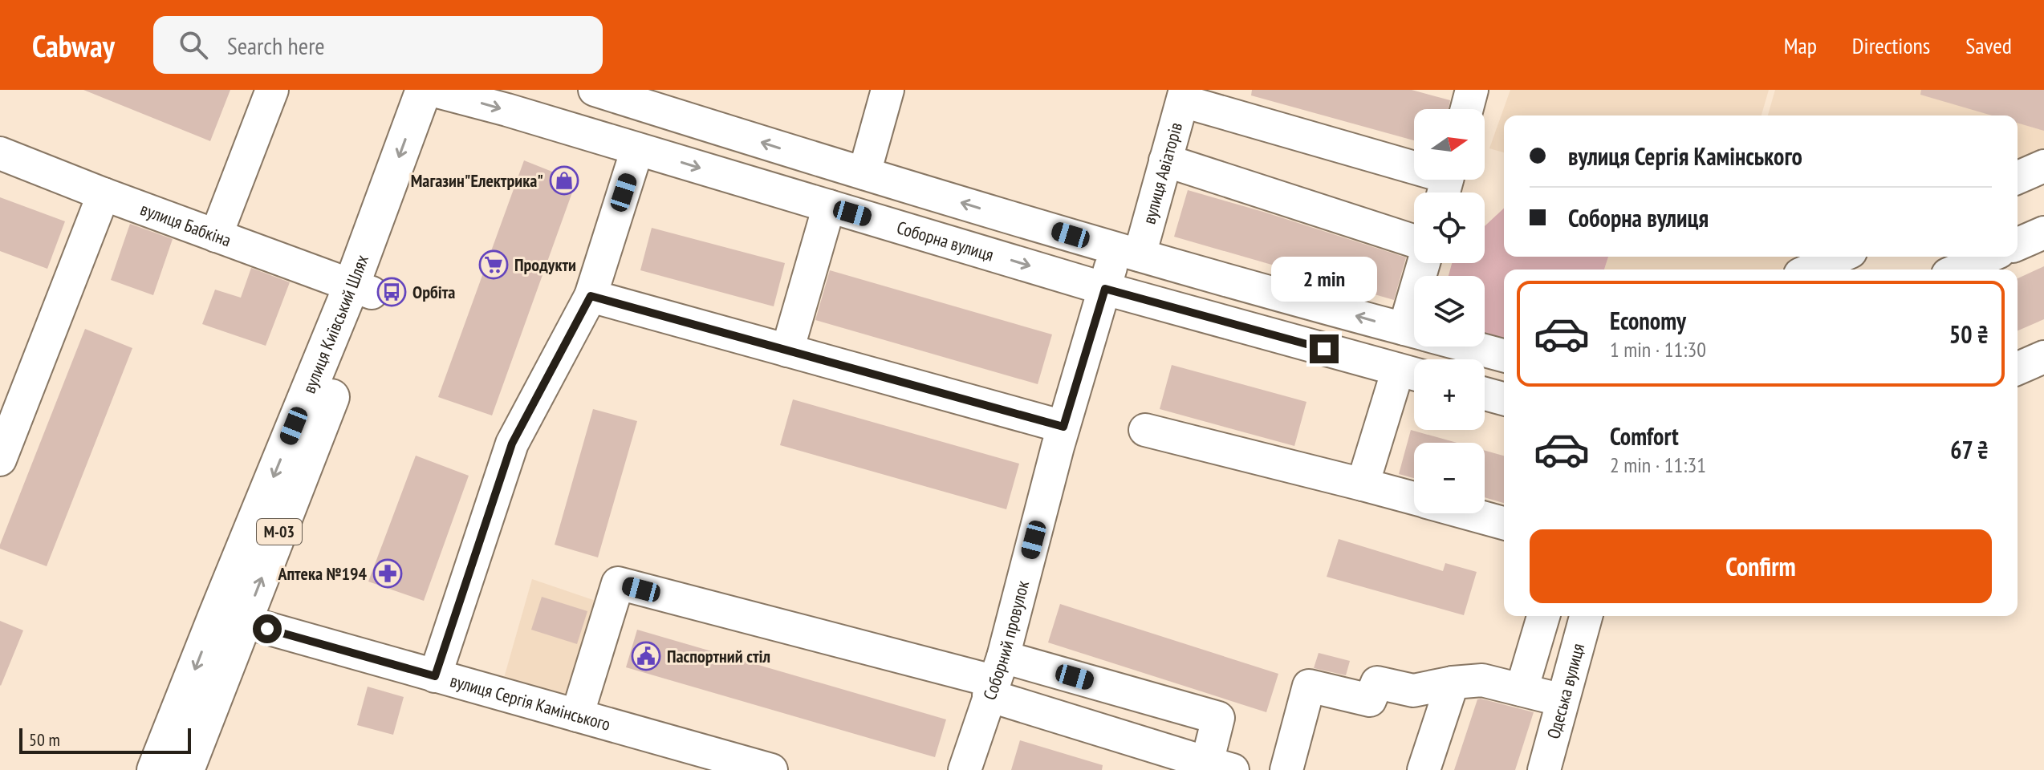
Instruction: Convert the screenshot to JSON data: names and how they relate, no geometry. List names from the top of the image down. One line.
{"streets":{"highway":["вулиця Київський Шлях","М-03"],"street":["вулиця Авіаторів","вулиця Бабкіна","Соборна вулиця","Соборний провулок","Одеська вулиця","вулиця Сергія Камінського"]},"crossings":[["вулиця Авіаторів","Соборний провулок"],["вулиця Бабкіна","вулиця Київський Шлях"],["Соборна вулиця","вулиця Київський Шлях"],["Соборна вулиця","Соборний провулок"],["вулиця Київський Шлях","вулиця Сергія Камінського"]],"places":{"shop":["Магазин\"Електрика\""],"supermarket":["Продукти"],"bus stop":["Орбіта"],"pharmacy":["Аптека №194"],"public building":["Паспортний стіл"]},"scale_bar":"50 m","north":"right","page":{"header":"Cabway","search":"Search here","nav":["Map","Directions","Saved"],"map_buttons":["+","−"],"banner":["вулиця Сергія Камінського","Соборна вулиця"],"bubble":"2 min","list":[{"name":"Economy","note":"1 min · 11:30","value":"50 ₴"},{"name":"Comfort","note":"2 min · 11:31","value":"67 ₴"}],"buttons":"Confirm","scale":"50 m"}}
